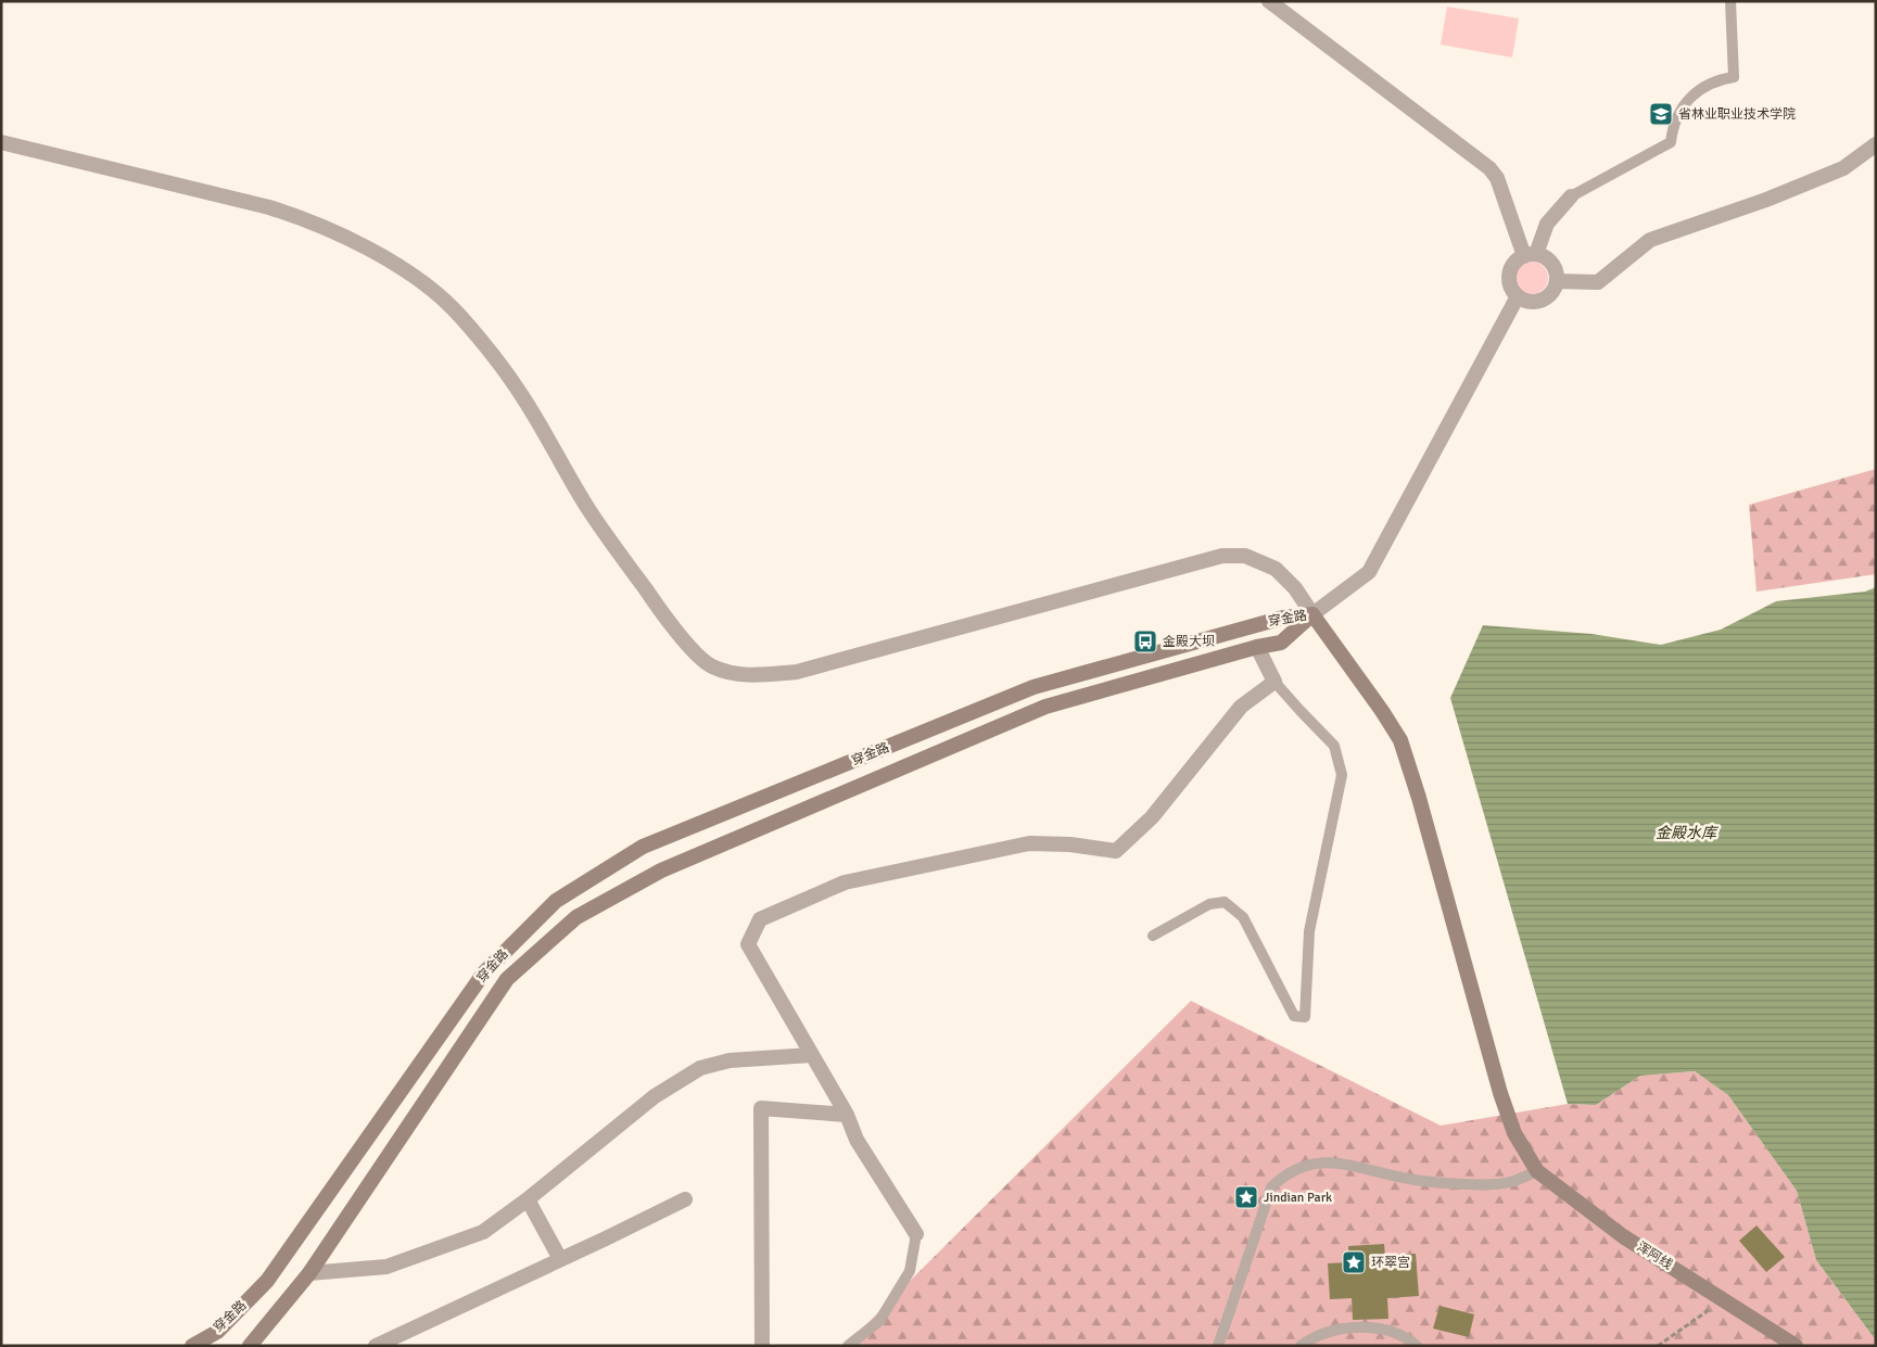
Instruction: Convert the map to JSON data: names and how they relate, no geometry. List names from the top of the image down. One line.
{"streets":{"main road":["穿金路","浑阿线"]},"crossings":[["穿金路","浑阿线"]],"water":["金殿水库"],"places":{"school or university":["省林业职业技术学院"],"bus stop":["金殿大坝"],"place":["Jindian Park","环翠宫"]}}
